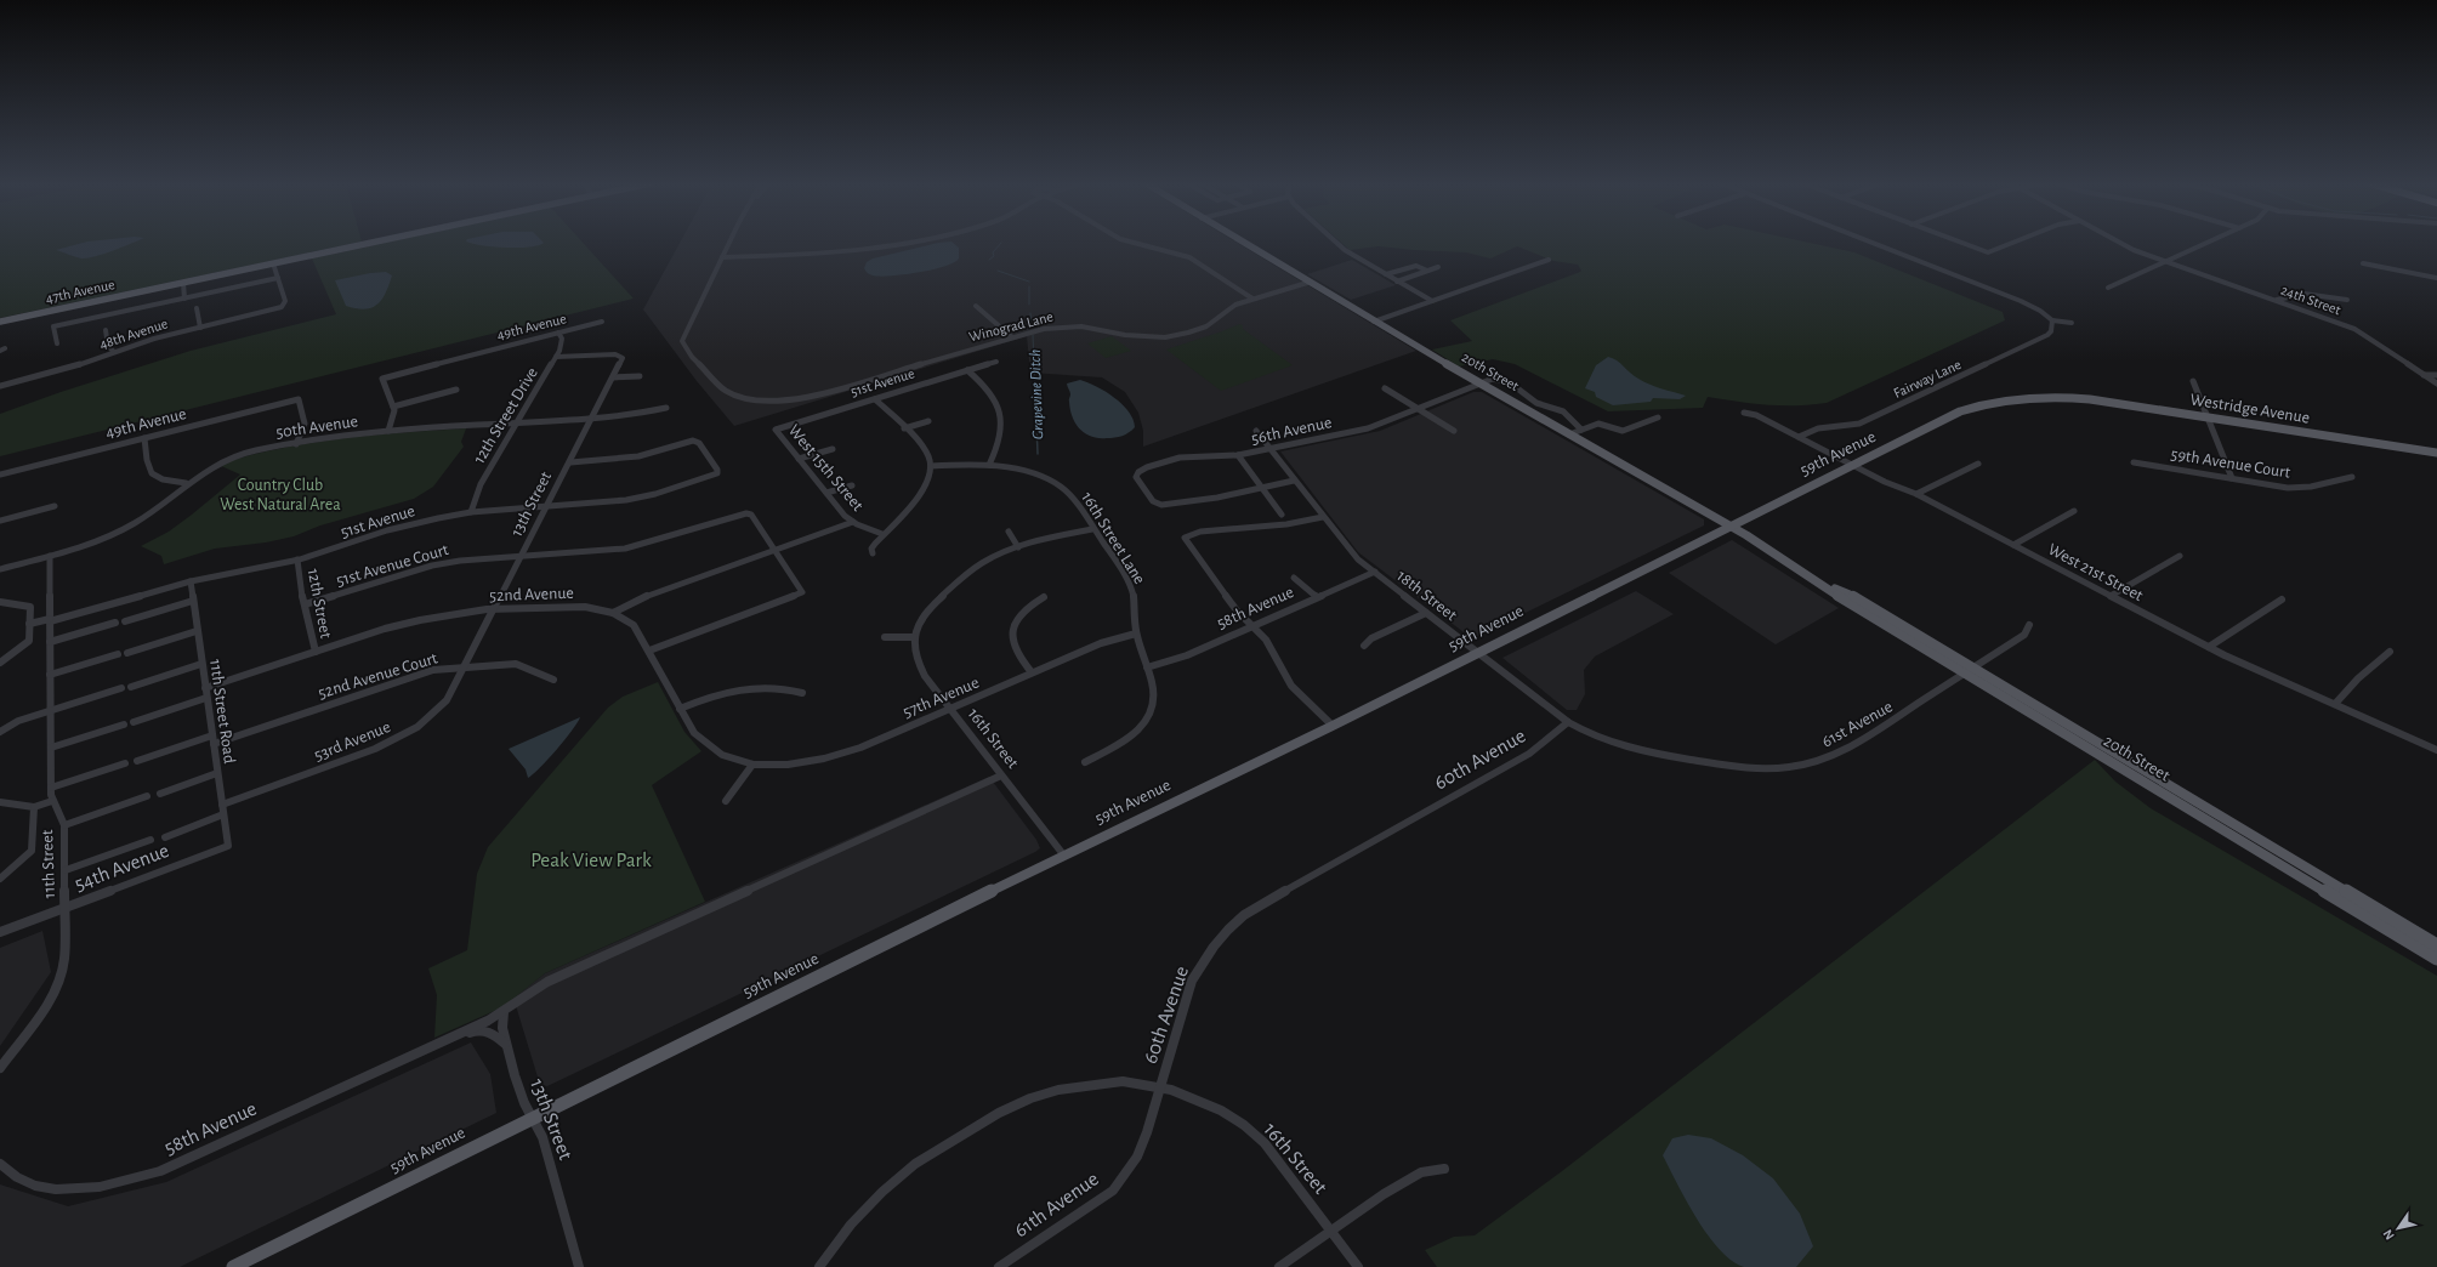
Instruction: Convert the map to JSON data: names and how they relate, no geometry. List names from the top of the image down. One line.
{"streets":{"main road":["47th Avenue","20th Street","Westridge Avenue","59th Avenue"],"street":["24th Street","49th Avenue","Winograd Lane","48th Avenue","Fairway Lane","51st Avenue","12th Street Drive","50th Avenue","56th Avenue","59th Avenue Court","West 15th Street","13th Street","16th Street Lane","51st Avenue Court","West 21st Street","52nd Avenue","18th Street","12th Street","58th Avenue","52nd Avenue Court","57th Avenue","11th Street Road","61st Avenue","16th Street","53rd Avenue","60th Avenue","11th Street","54th Avenue","61th Avenue"]},"crossings":[["49th Avenue","12th Street Drive"],["49th Avenue","50th Avenue"],["20th Street","56th Avenue"],["20th Street","59th Avenue"],["20th Street","61st Avenue"],["Fairway Lane","West 21st Street"],["51st Avenue","12th Street Drive"],["51st Avenue","West 15th Street"],["51st Avenue","13th Street"],["51st Avenue","12th Street"],["51st Avenue","11th Street Road"],["51st Avenue","11th Street"],["Westridge Avenue","59th Avenue"],["12th Street Drive","50th Avenue"],["12th Street Drive","13th Street"],["50th Avenue","13th Street"],["50th Avenue","11th Street"],["56th Avenue","18th Street"],["59th Avenue","13th Street"],["59th Avenue","West 21st Street"],["59th Avenue","18th Street"],["59th Avenue","16th Street"],["13th Street","51st Avenue Court"],["13th Street","52nd Avenue"],["13th Street","58th Avenue"],["13th Street","52nd Avenue Court"],["13th Street","53rd Avenue"],["16th Street Lane","58th Avenue"],["16th Street Lane","57th Avenue"],["51st Avenue Court","12th Street"],["52nd Avenue","12th Street"],["52nd Avenue","57th Avenue"],["52nd Avenue","11th Street Road"],["18th Street","58th Avenue"],["18th Street","61st Avenue"],["18th Street","60th Avenue"],["58th Avenue","16th Street"],["52nd Avenue Court","11th Street Road"],["52nd Avenue Court","53rd Avenue"],["57th Avenue","16th Street"],["11th Street Road","53rd Avenue"],["11th Street Road","54th Avenue"],["16th Street","60th Avenue"],["16th Street","61th Avenue"],["60th Avenue","61th Avenue"],["11th Street","54th Avenue"]],"water":["Grapevine Ditch"],"parks":["Country Club West Natural Area","Peak View Park"],"north":"bottom left"}
